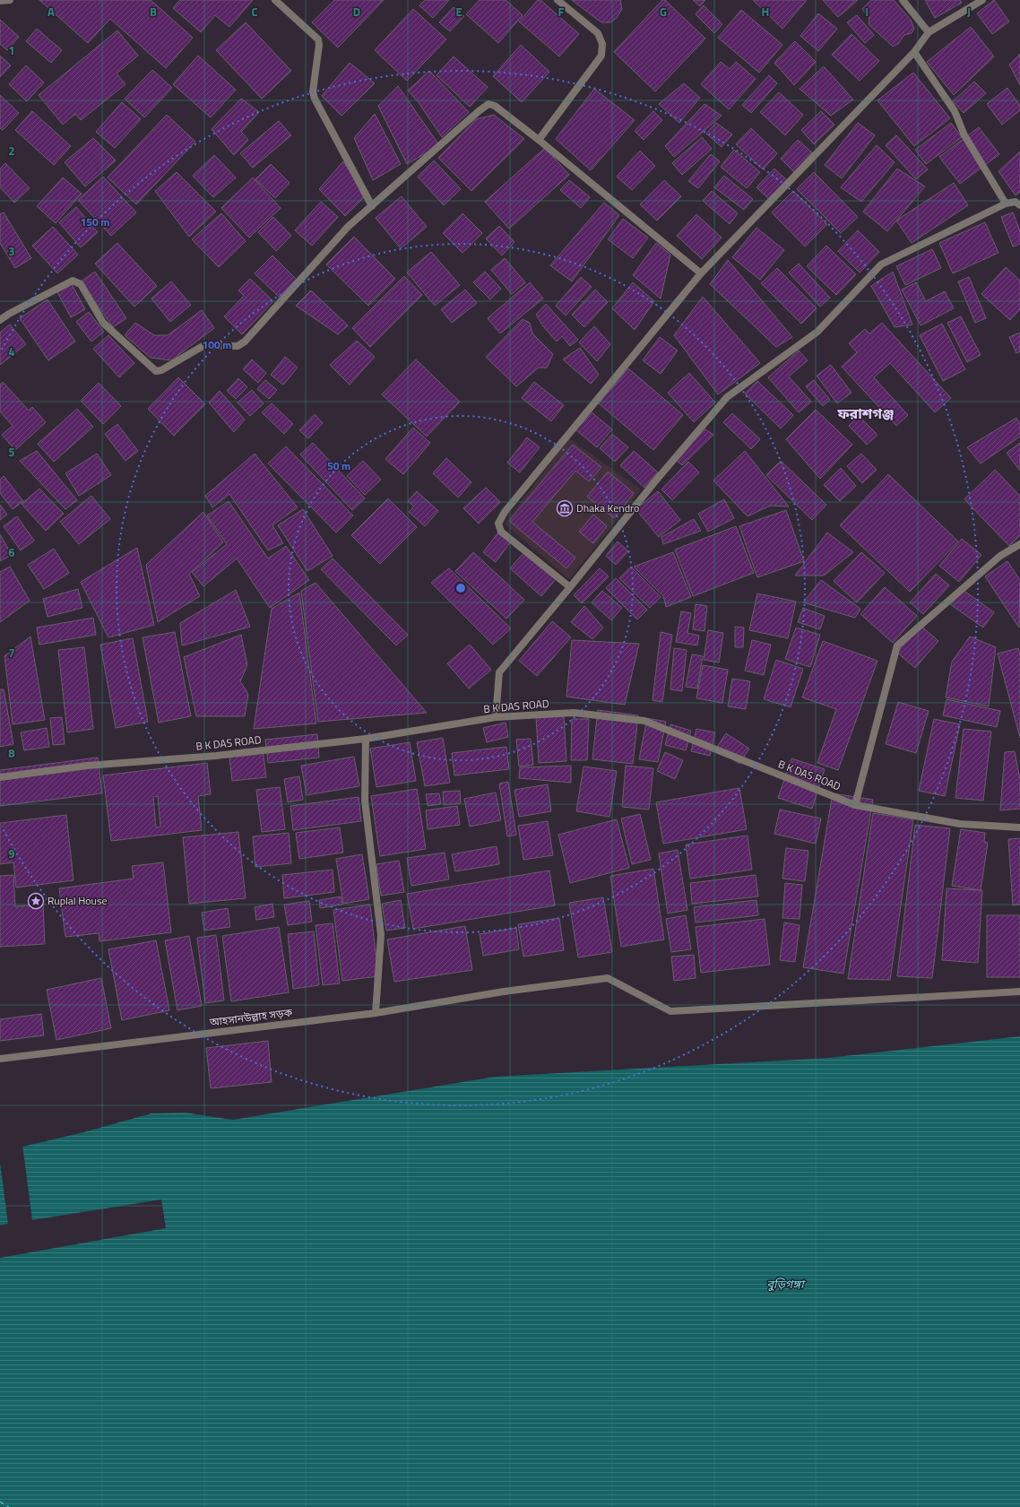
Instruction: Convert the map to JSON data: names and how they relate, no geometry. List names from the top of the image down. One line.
{"streets":{"street":["B K DAS ROAD","আহসানউল্লাহ সড়ক"]},"districts":["ফরাশগঞ্জ"],"water":["বুড়িগঙ্গা"],"places":{"museum":["Dhaka Kendro"],"place":["Ruplal House"]},"grid":{"columns":["A","B","C","D","E","F","G","H","I","J"],"rows":["1","2","3","4","5","6","7","8","9"]},"rings":["150 m","100 m","50 m"]}
